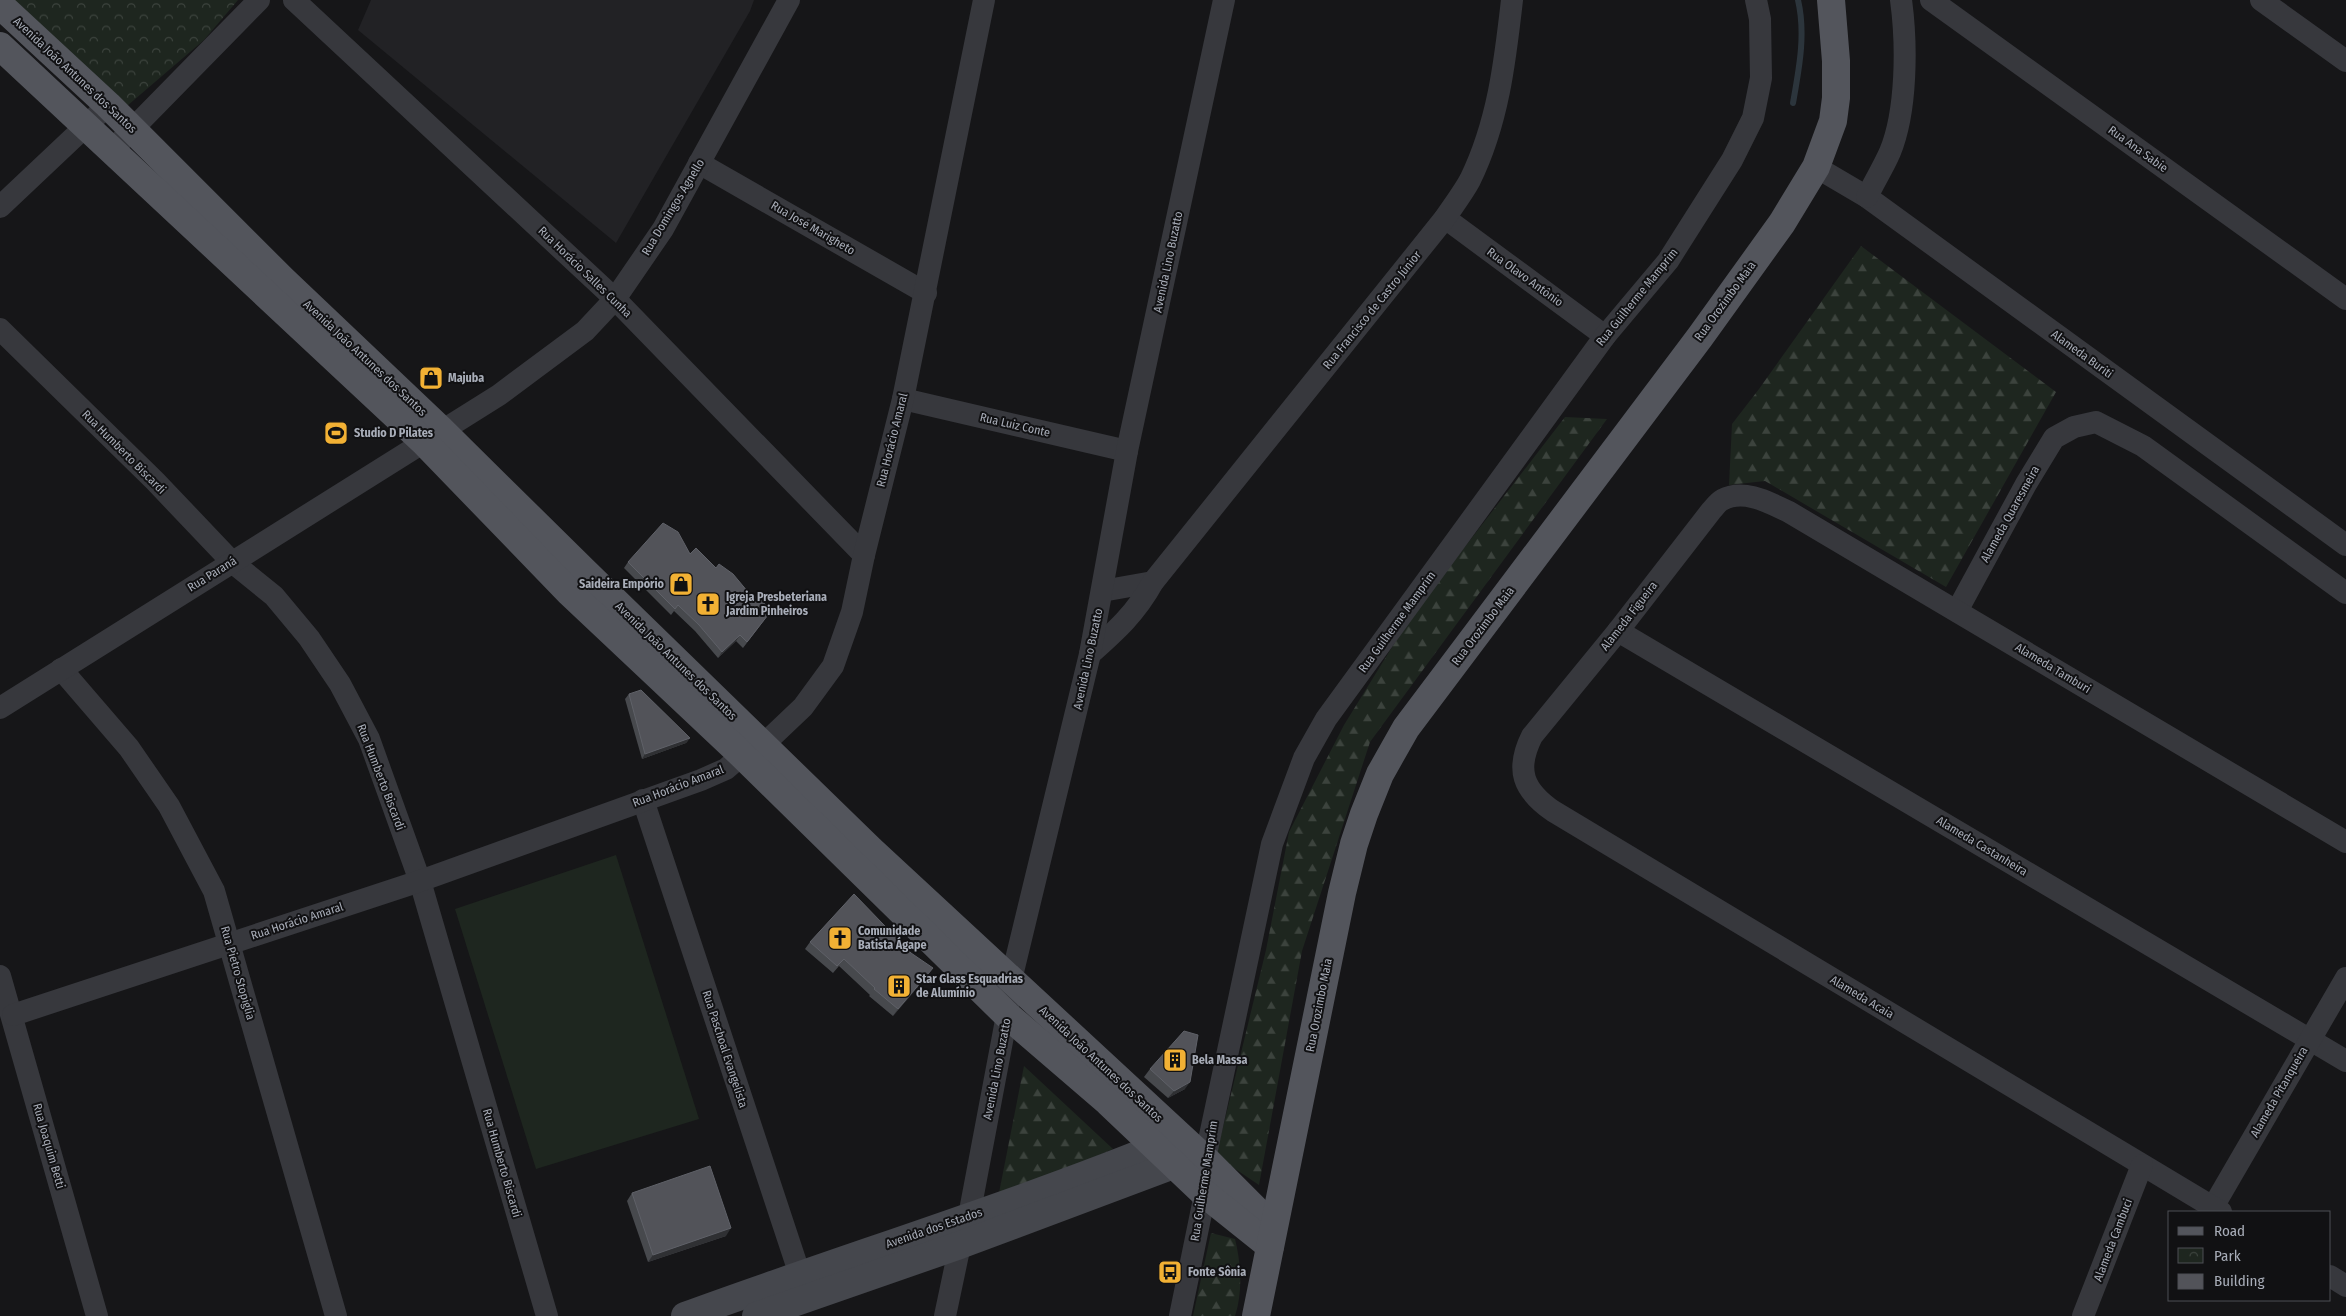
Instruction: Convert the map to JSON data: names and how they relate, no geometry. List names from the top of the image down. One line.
{"streets":{"main road":["Avenida João Antunes dos Santos","Rua Orozimbo Maia","Avenida dos Estados"],"street":["Rua Ana Sabie","Rua Domingos Agnello","Rua José Marigheto","Avenida Lino Buzatto","Rua Horácio Salles Cunha","Rua Olavo Antônio","Rua Guilherme Mamprim","Rua Francisco de Castro Júnior","Alameda Buriti","Rua Luiz Conte","Rua Horácio Amaral","Rua Humberto Biscardi","Alameda Quaresmeira","Rua Paraná","Alameda Figueira","Alameda Tamburi","Alameda Castanheira","Rua Pietro Stopiglia","Alameda Acaia","Rua Paschoal Evangelista","Alameda Pitanqueira","Rua Joaquim Betti","Alameda Cambuci"]},"crossings":[["Avenida João Antunes dos Santos","Rua Domingos Agnello"],["Avenida João Antunes dos Santos","Avenida Lino Buzatto"],["Avenida João Antunes dos Santos","Rua Guilherme Mamprim"],["Avenida João Antunes dos Santos","Rua Orozimbo Maia"],["Avenida João Antunes dos Santos","Rua Horácio Amaral"],["Avenida João Antunes dos Santos","Rua Paraná"],["Avenida João Antunes dos Santos","Avenida dos Estados"],["Rua Domingos Agnello","Rua José Marigheto"],["Rua Domingos Agnello","Rua Horácio Salles Cunha"],["Rua Domingos Agnello","Rua Paraná"],["Rua José Marigheto","Rua Horácio Amaral"],["Avenida Lino Buzatto","Rua Francisco de Castro Júnior"],["Avenida Lino Buzatto","Rua Luiz Conte"],["Avenida Lino Buzatto","Avenida dos Estados"],["Rua Horácio Salles Cunha","Rua Horácio Amaral"],["Rua Olavo Antônio","Rua Guilherme Mamprim"],["Rua Olavo Antônio","Rua Francisco de Castro Júnior"],["Rua Guilherme Mamprim","Avenida dos Estados"],["Rua Orozimbo Maia","Alameda Buriti"],["Rua Luiz Conte","Rua Horácio Amaral"],["Rua Horácio Amaral","Rua Humberto Biscardi"],["Rua Horácio Amaral","Rua Pietro Stopiglia"],["Rua Horácio Amaral","Rua Paschoal Evangelista"],["Rua Horácio Amaral","Rua Joaquim Betti"],["Rua Humberto Biscardi","Rua Paraná"],["Alameda Quaresmeira","Alameda Tamburi"],["Rua Paraná","Rua Pietro Stopiglia"],["Alameda Figueira","Alameda Tamburi"],["Alameda Figueira","Alameda Castanheira"],["Alameda Figueira","Alameda Acaia"],["Alameda Castanheira","Alameda Pitanqueira"],["Alameda Acaia","Alameda Pitanqueira"],["Alameda Acaia","Alameda Cambuci"],["Rua Paschoal Evangelista","Avenida dos Estados"]],"places":{"shop":["Majuba","Saideira Empório"],"sports":["Studio D Pilates"],"church":["Igreja Presbeteriana Jardim Pinheiros","Comunidade Batista Ágape"],"building":["Star Glass Esquadrias de Alumínio","Bela Massa"],"bus stop":["Fonte Sônia"]},"legend":["Road","Park","Building"]}
